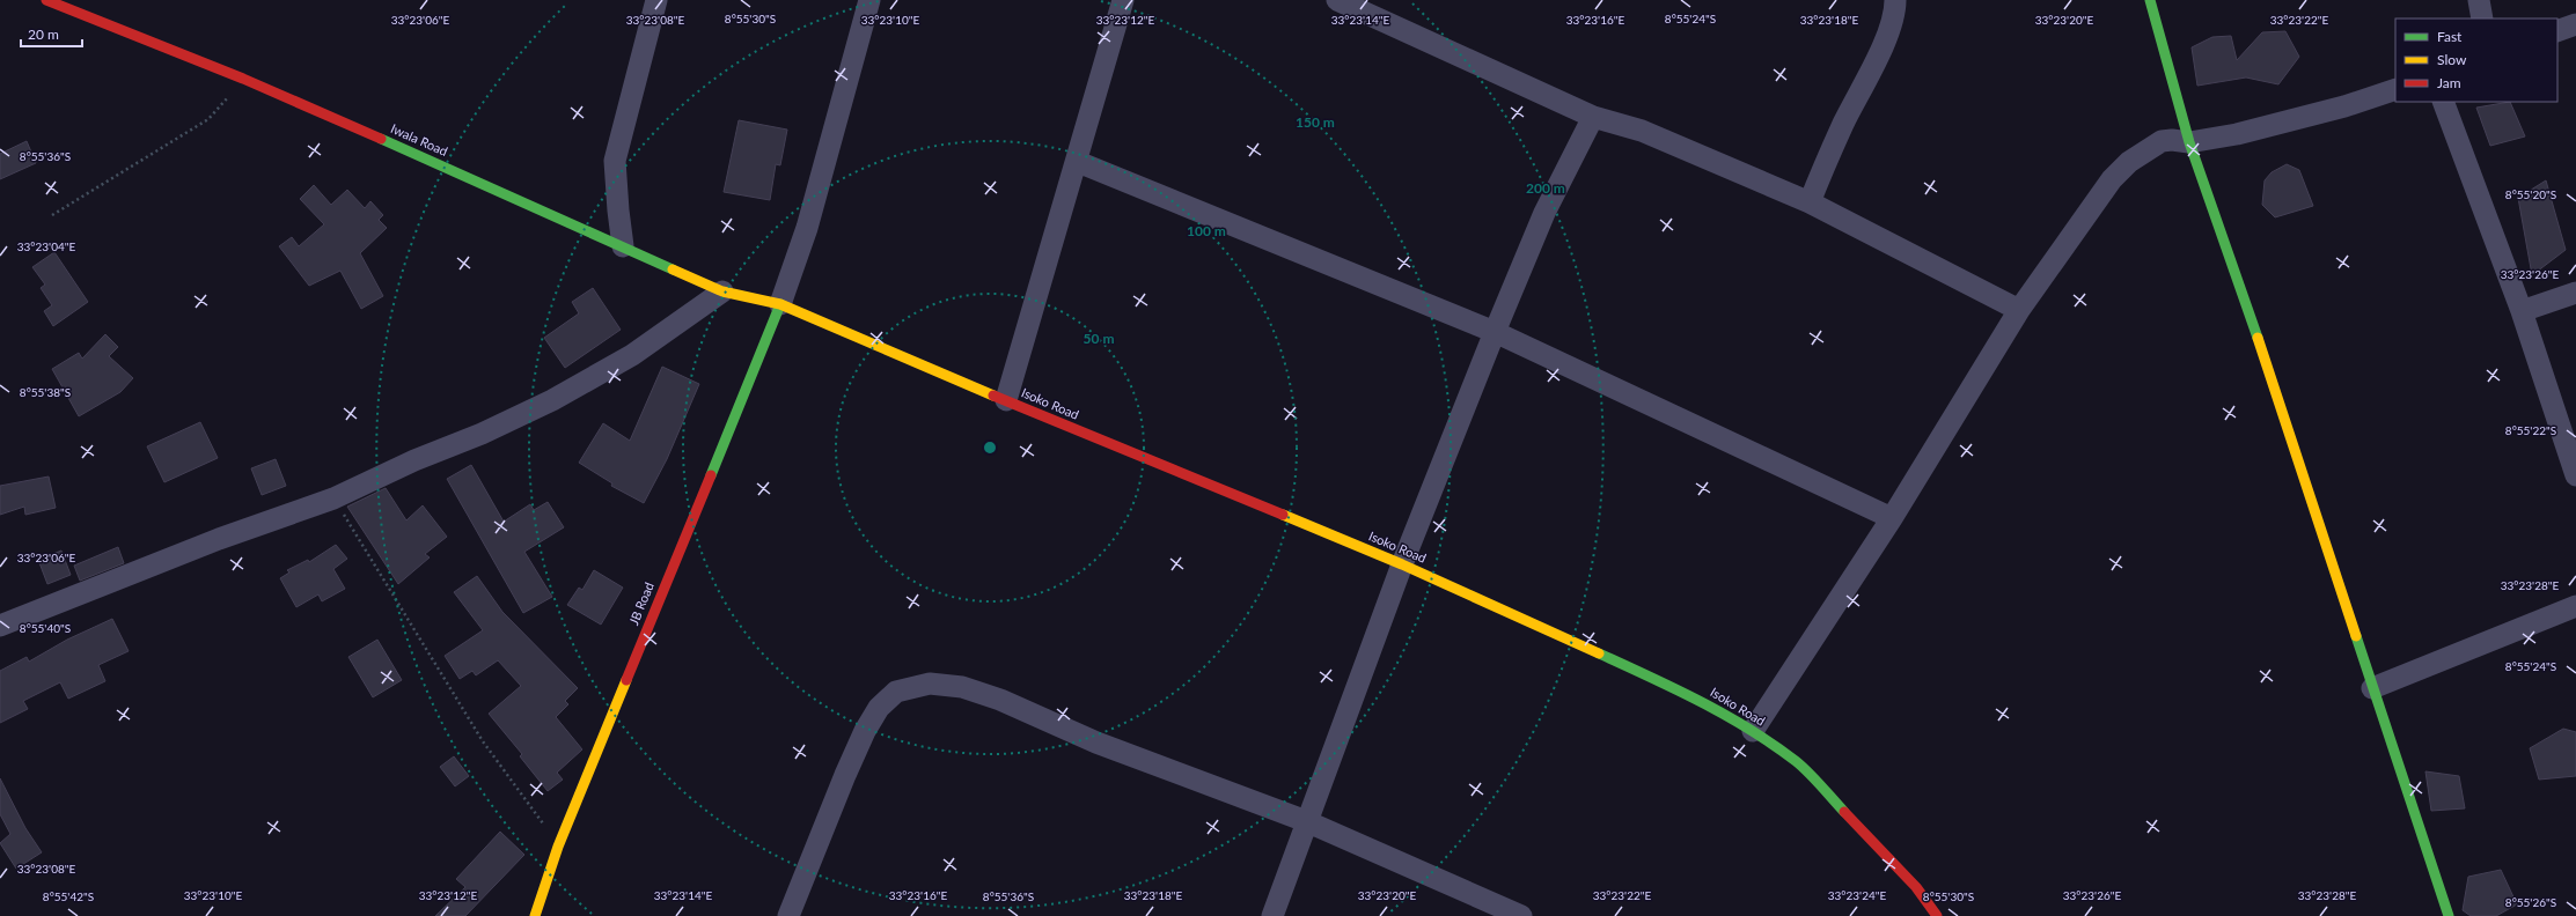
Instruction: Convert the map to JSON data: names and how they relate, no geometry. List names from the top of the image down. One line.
{"streets":{"street":["Iwala Road","Isoko Road","JB Road"]},"crossings":[["Iwala Road","Isoko Road"],["Iwala Road","JB Road"],["Isoko Road","JB Road"]],"legend":["Fast","Slow","Jam"],"scale_bar":"20 m","coordinates":["8°55'30\"S","8°55'24\"S","33°23'06\"E","33°23'08\"E","33°23'10\"E","33°23'12\"E","33°23'14\"E","33°23'16\"E","33°23'18\"E","33°23'20\"E","33°23'22\"E","8°55'36\"S","8°55'20\"S","33°23'04\"E","33°23'26\"E","8°55'38\"S","8°55'22\"S","33°23'28\"E","8°55'40\"S","33°23'24\"E","8°55'42\"S","8°55'26\"S"],"rings":["150 m","200 m","100 m","50 m"]}
